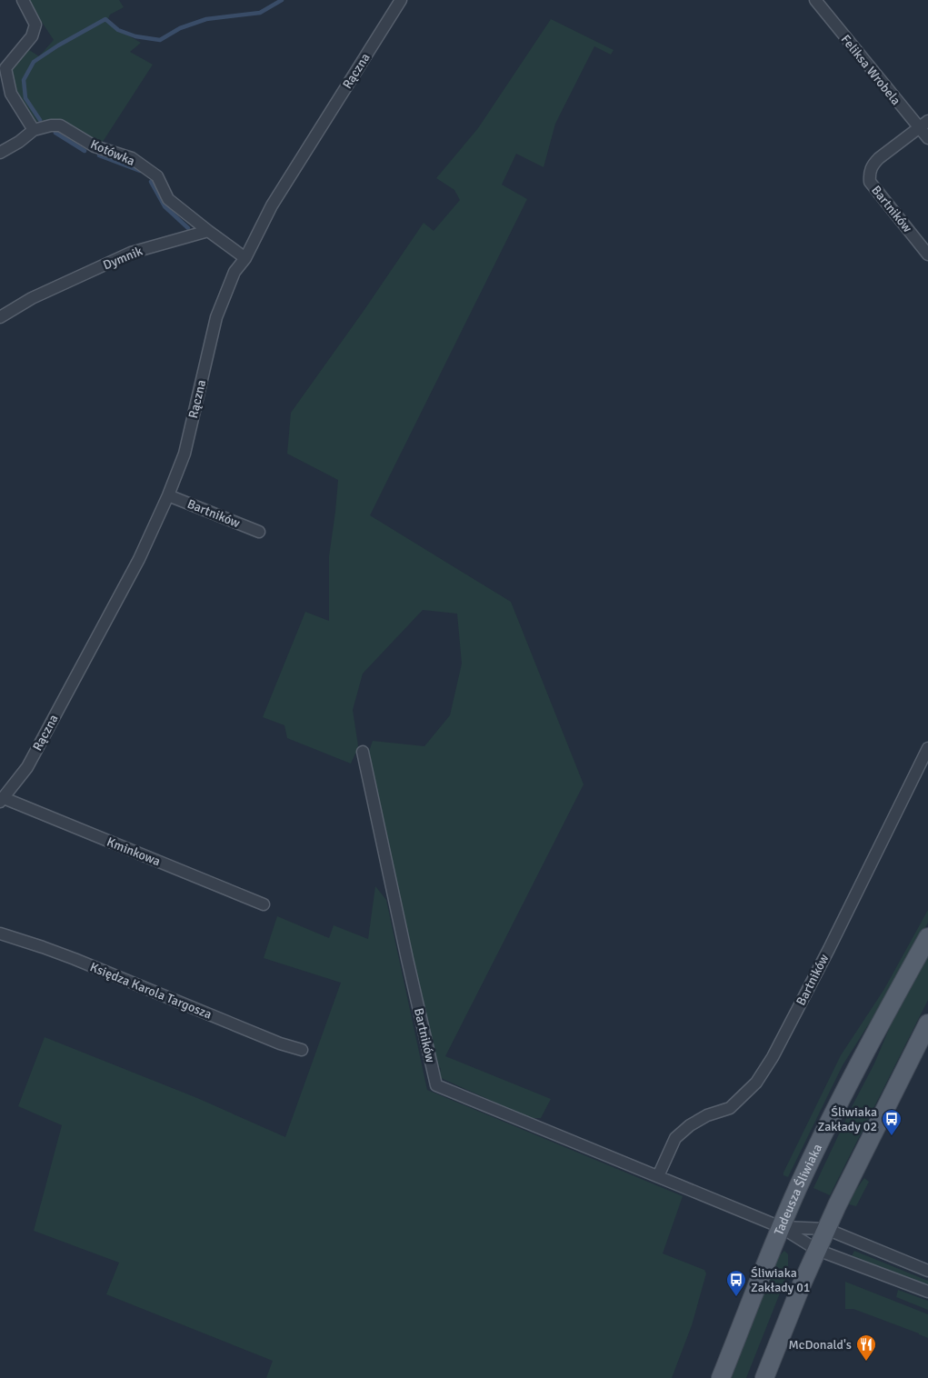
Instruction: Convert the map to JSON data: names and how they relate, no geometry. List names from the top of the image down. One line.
{"streets":{"main road":["Tadeusza Śliwiaka"],"street":["Feliksa Wrobela","Rączna","Kotówka","Bartników","Dymnik","Kminkowa","Księdza Karola Targosza"]},"crossings":[["Feliksa Wrobela","Bartników"],["Rączna","Bartników"],["Rączna","Kminkowa"],["Kotówka","Dymnik"],["Bartników","Tadeusza Śliwiaka"]],"places":{"bus stop":["Śliwiaka Zakłady 02","Śliwiaka Zakłady 01"],"restaurant":["McDonald's"]}}
